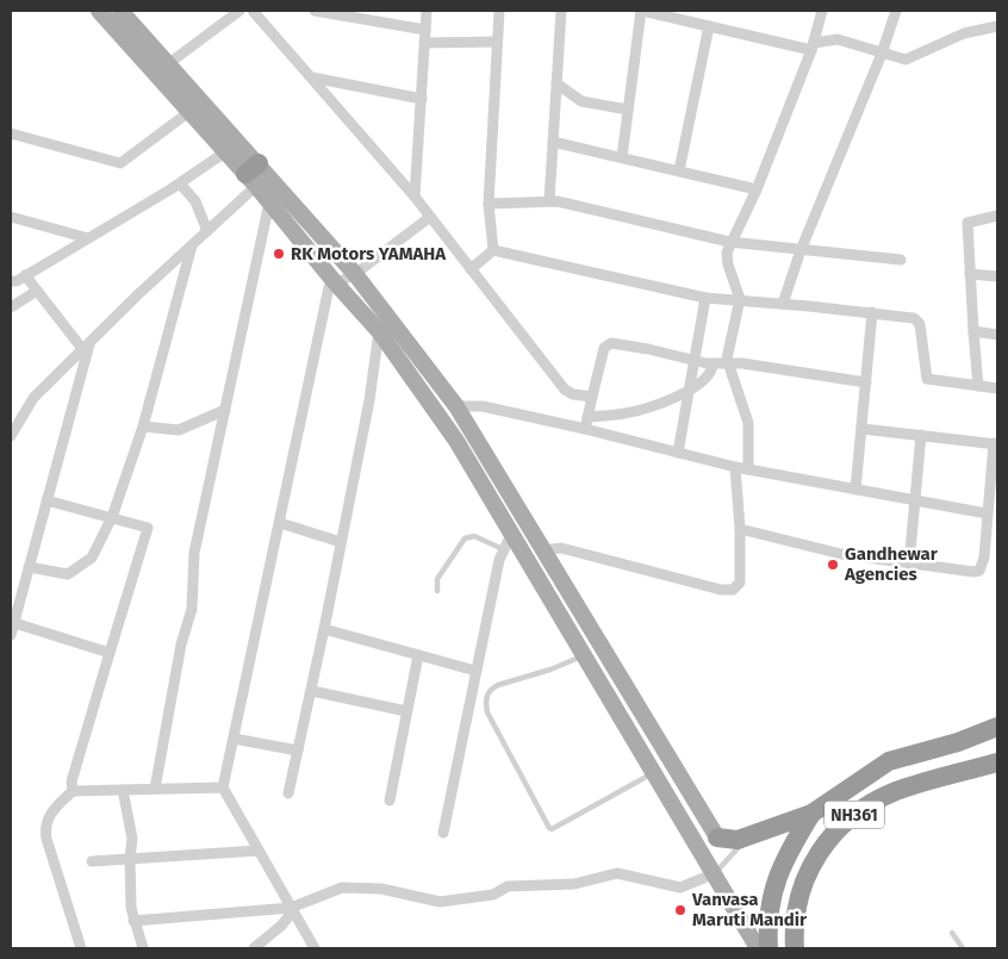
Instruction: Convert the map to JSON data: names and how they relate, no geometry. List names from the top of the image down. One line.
{"streets":{"highway":["NH361"]},"places":["RK Motors YAMAHA","Gandhewar Agencies","Vanvasa Maruti Mandir"]}
